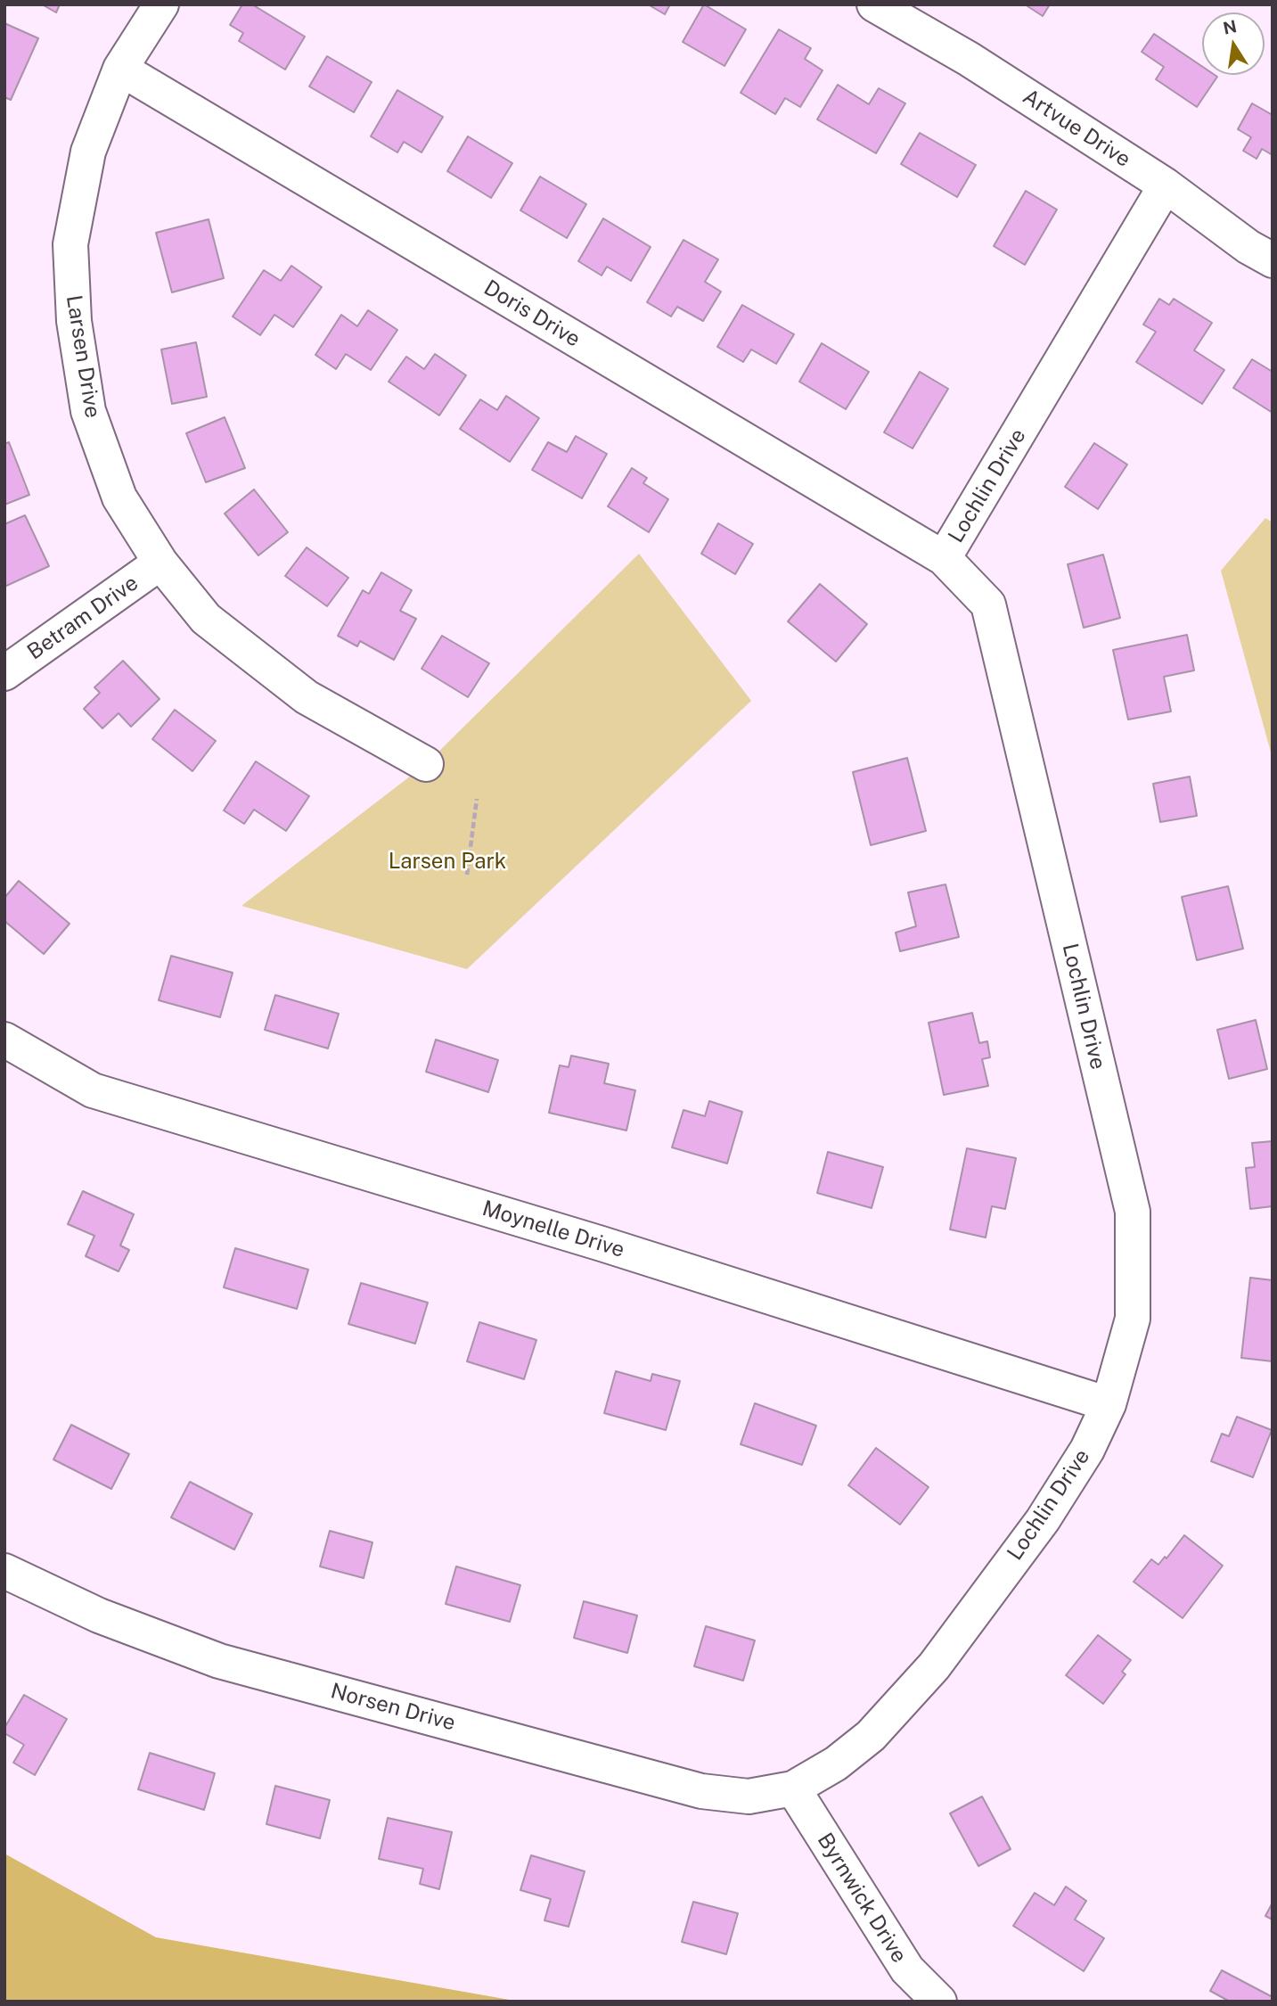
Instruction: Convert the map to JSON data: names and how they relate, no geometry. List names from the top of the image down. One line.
{"streets":{"street":["Artvue Drive","Doris Drive","Larsen Drive","Lochlin Drive","Betram Drive","Moynelle Drive","Norsen Drive","Byrnwick Drive"]},"crossings":[["Artvue Drive","Lochlin Drive"],["Doris Drive","Larsen Drive"],["Doris Drive","Lochlin Drive"],["Larsen Drive","Betram Drive"],["Lochlin Drive","Moynelle Drive"],["Lochlin Drive","Norsen Drive"],["Lochlin Drive","Byrnwick Drive"],["Norsen Drive","Byrnwick Drive"]],"parks":["Larsen Park"],"north":"top"}
